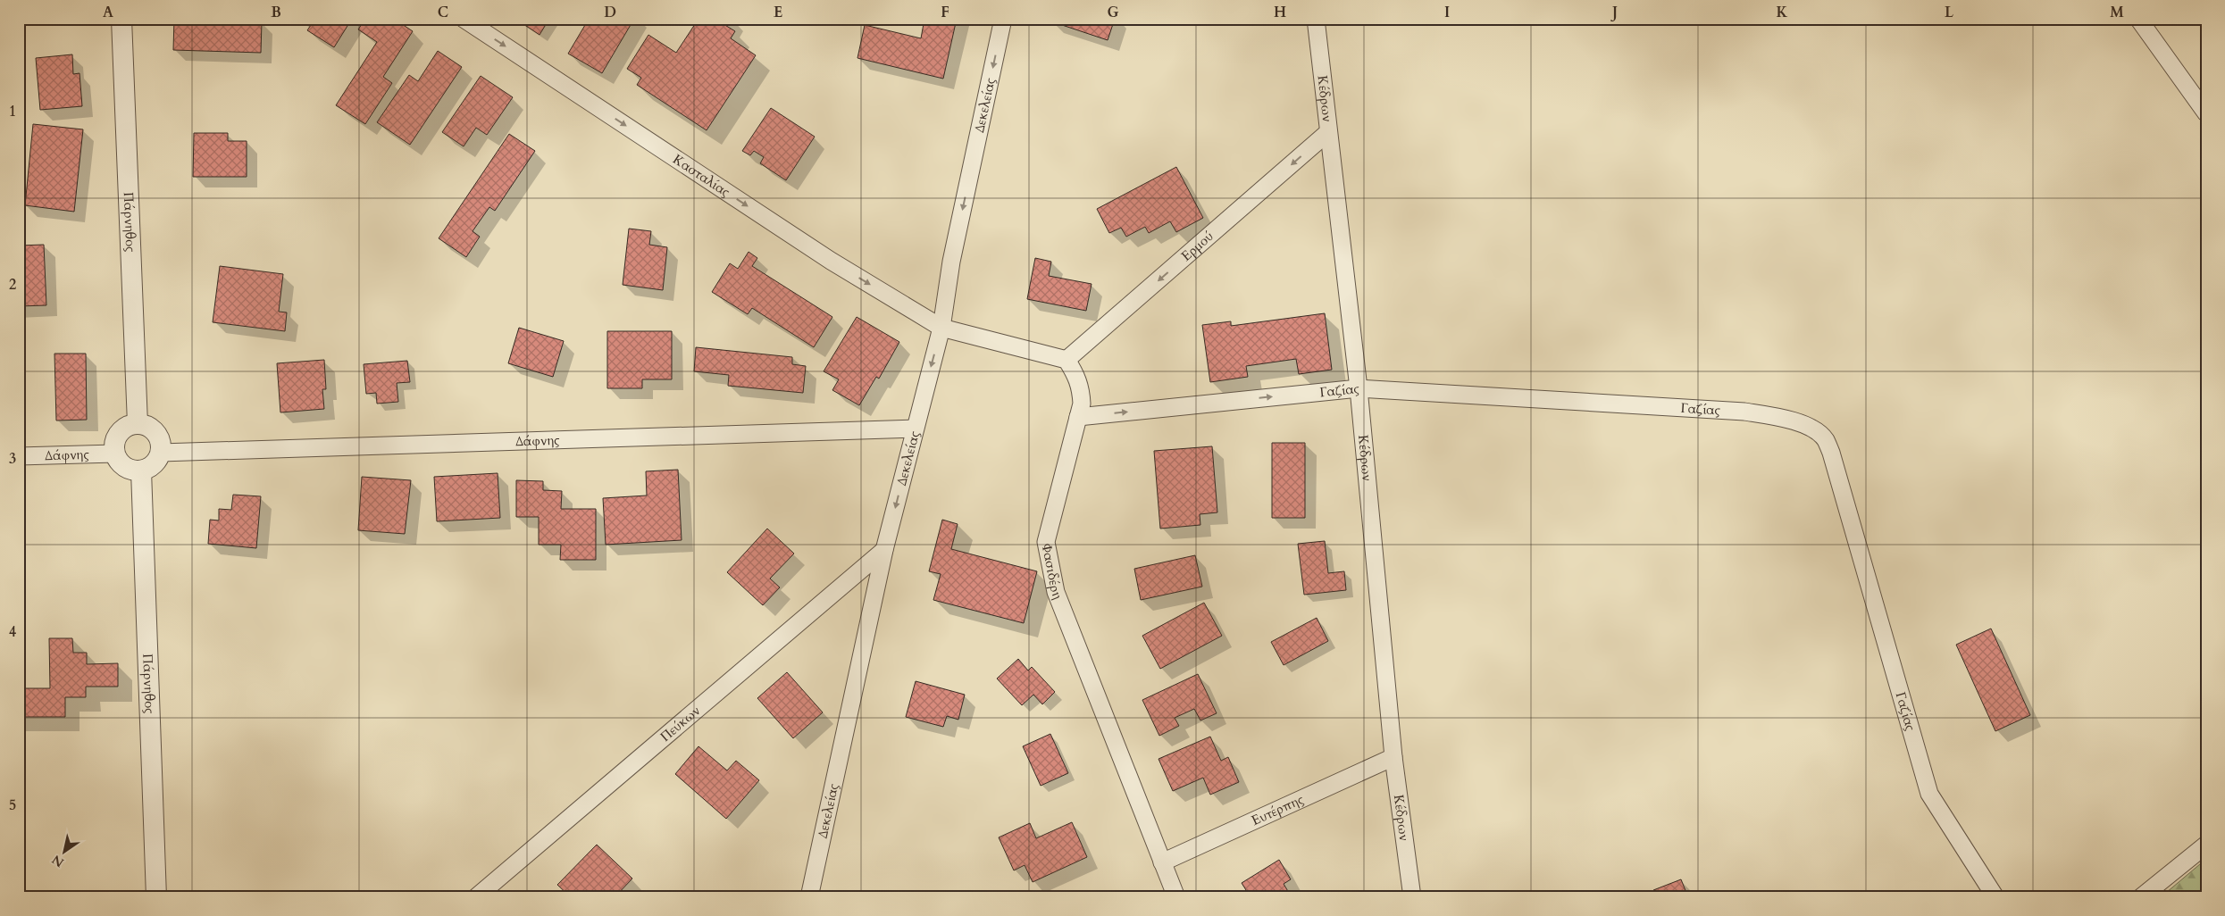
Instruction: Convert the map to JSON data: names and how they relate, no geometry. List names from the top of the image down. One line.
{"streets":{"street":["Κέδρων","Δεκελείας","Κασταλίας","Πάρνηθος","Ερμού","Γαζίας","Δάφνης","Φασιδέρη","Πεύκων","Ευτέρπης"]},"crossings":[["Κέδρων","Ερμού"],["Κέδρων","Γαζίας"],["Κέδρων","Ευτέρπης"],["Δεκελείας","Κασταλίας"],["Δεκελείας","Δάφνης"],["Δεκελείας","Πεύκων"],["Πάρνηθος","Δάφνης"],["Ερμού","Φασιδέρη"],["Γαζίας","Φασιδέρη"],["Φασιδέρη","Ευτέρπης"]],"one_way":["Δεκελείας","Κασταλίας","Ερμού"],"north":"bottom left","grid":{"columns":["A","B","C","D","E","F","G","H","I","J","K","L","M"],"rows":["1","2","3","4","5"]}}
